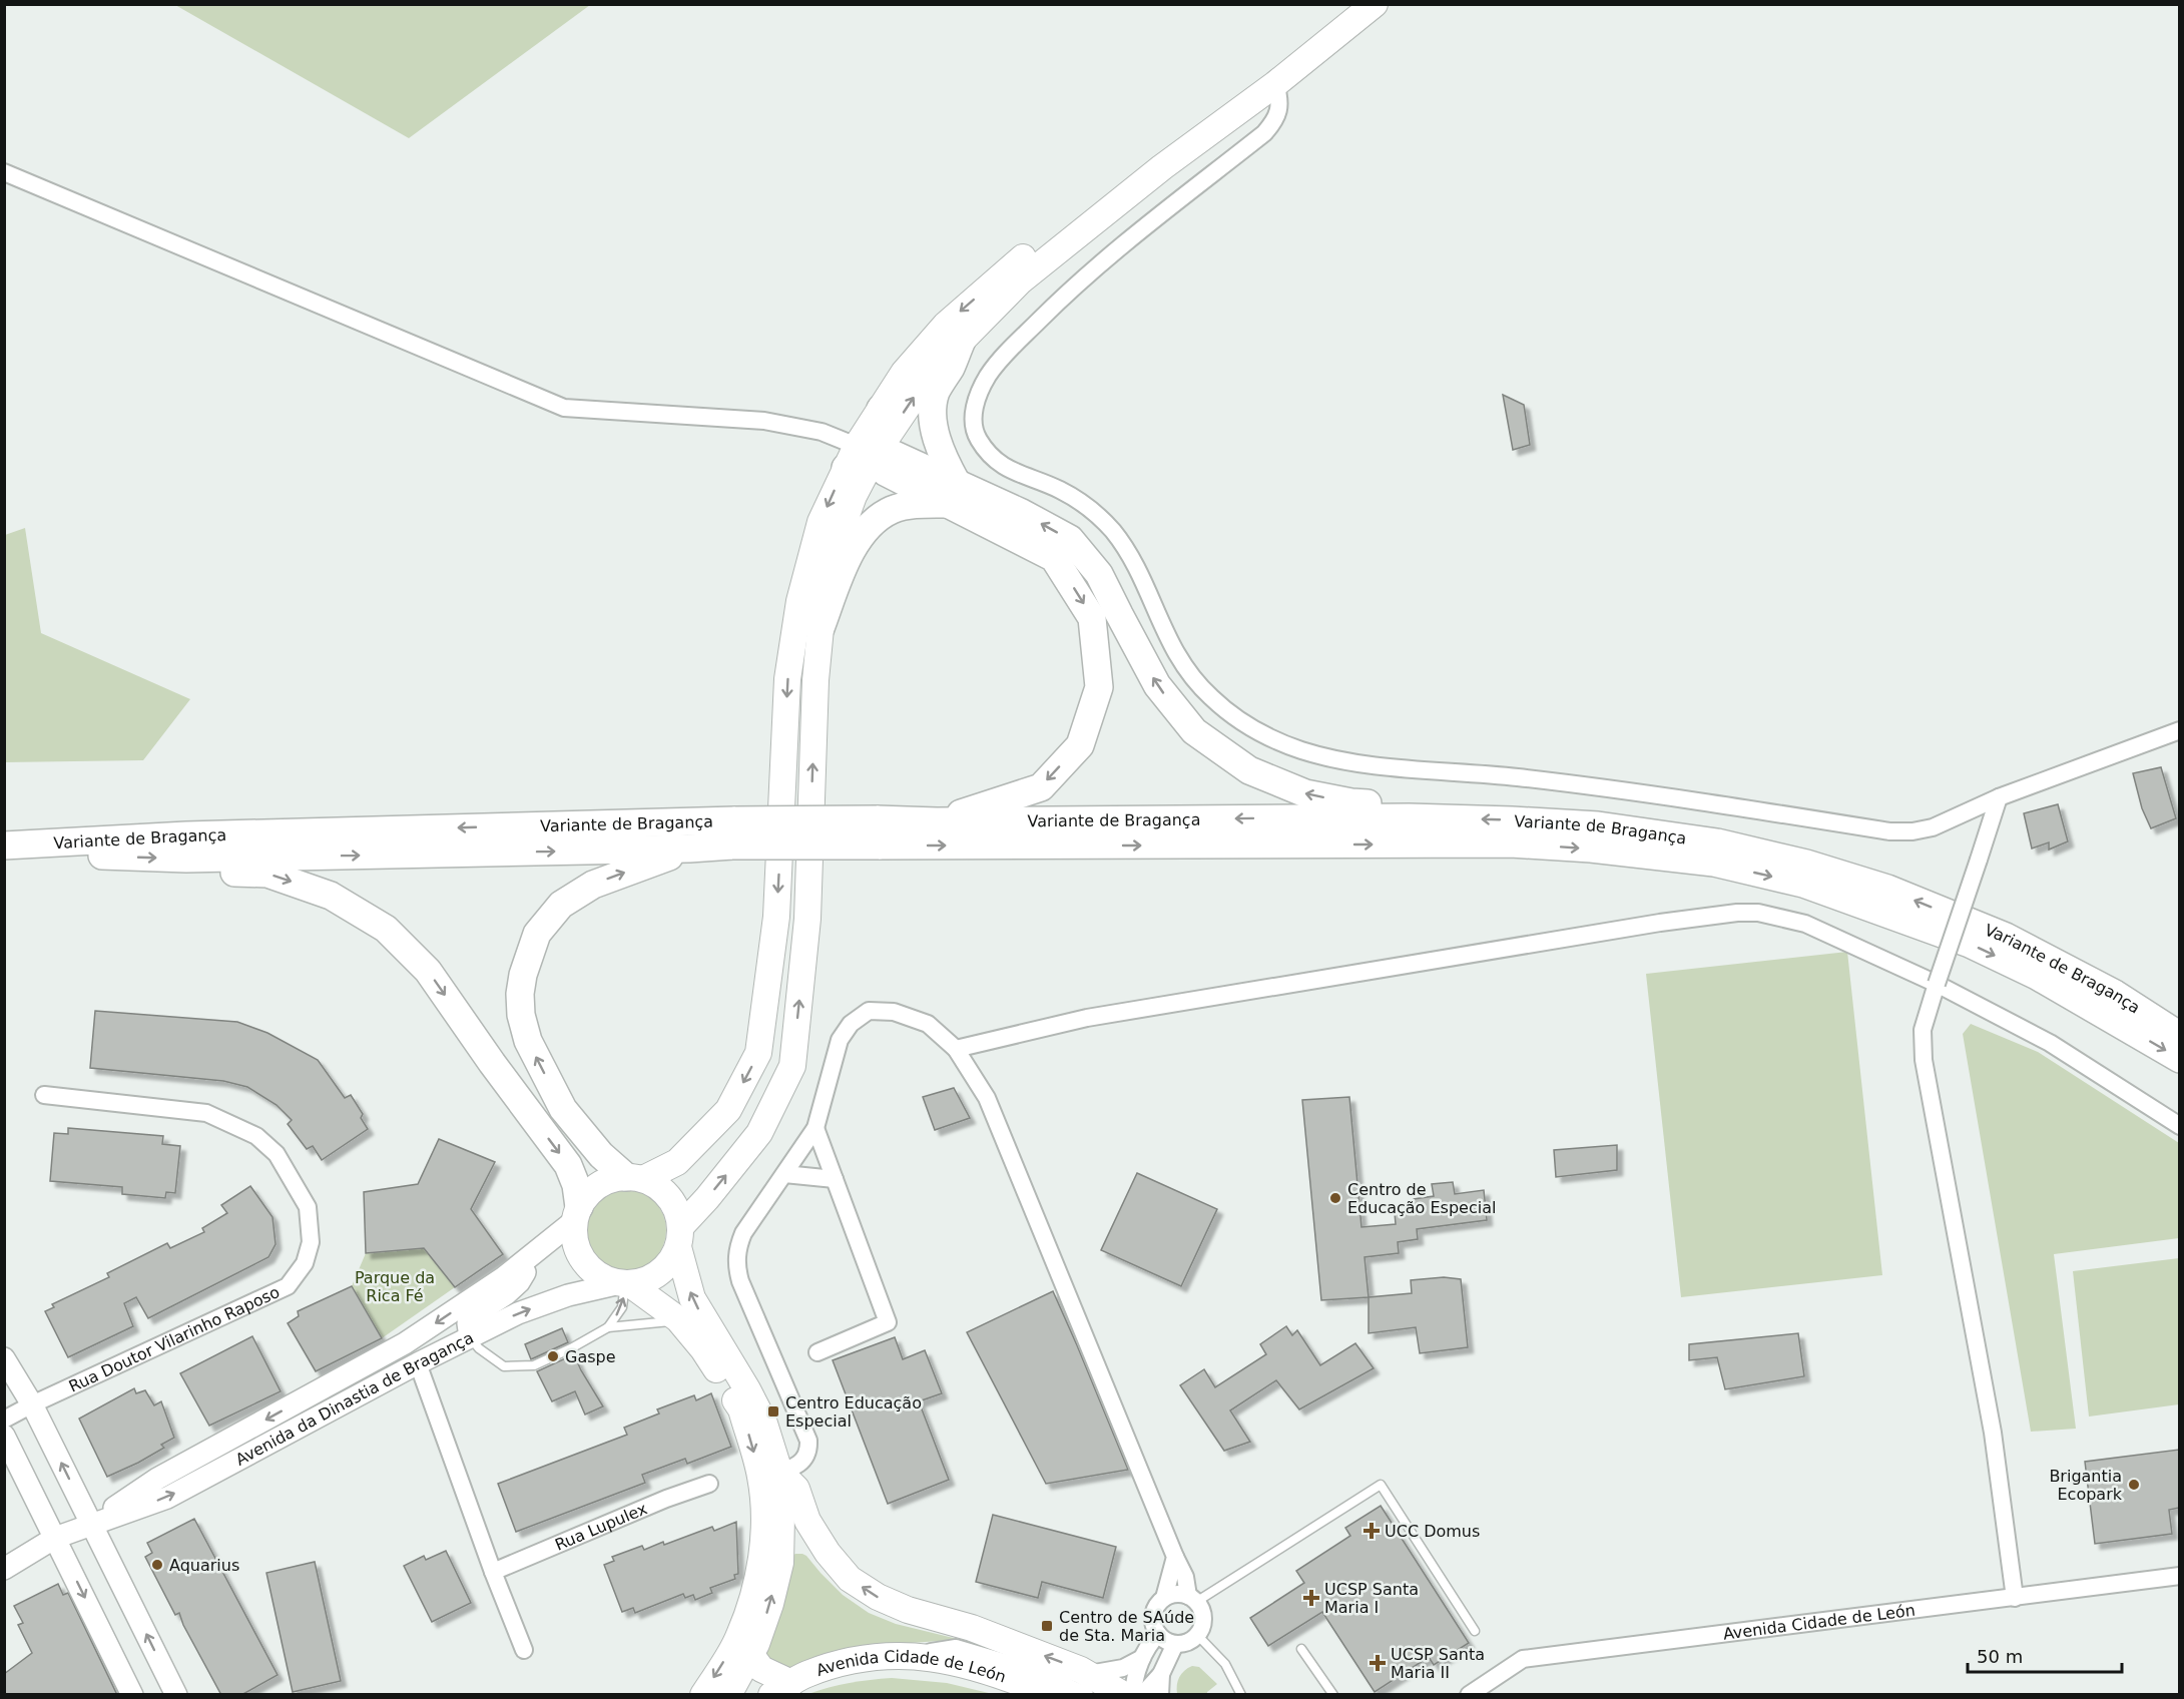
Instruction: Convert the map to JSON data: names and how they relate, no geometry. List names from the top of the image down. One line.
{"streets":{"highway":["Variante de Bragança"],"main road":["Avenida Cidade de León"],"street":["Rua Doutor Vilarinho Raposo","Avenida da Dinastia de Bragança","Rua Lupulex"]},"parks":["Parque da Rica Fé"],"places":{"other":["Centro de Educação Especial","Gaspe","Brigantia Ecopark","Aquarius"],"transit":["Centro Educação Especial","Centro de SAúde de Sta. Maria"],"health":["UCC Domus","UCSP Santa Maria I","UCSP Santa Maria II"]},"scale_bar":"50 m"}
